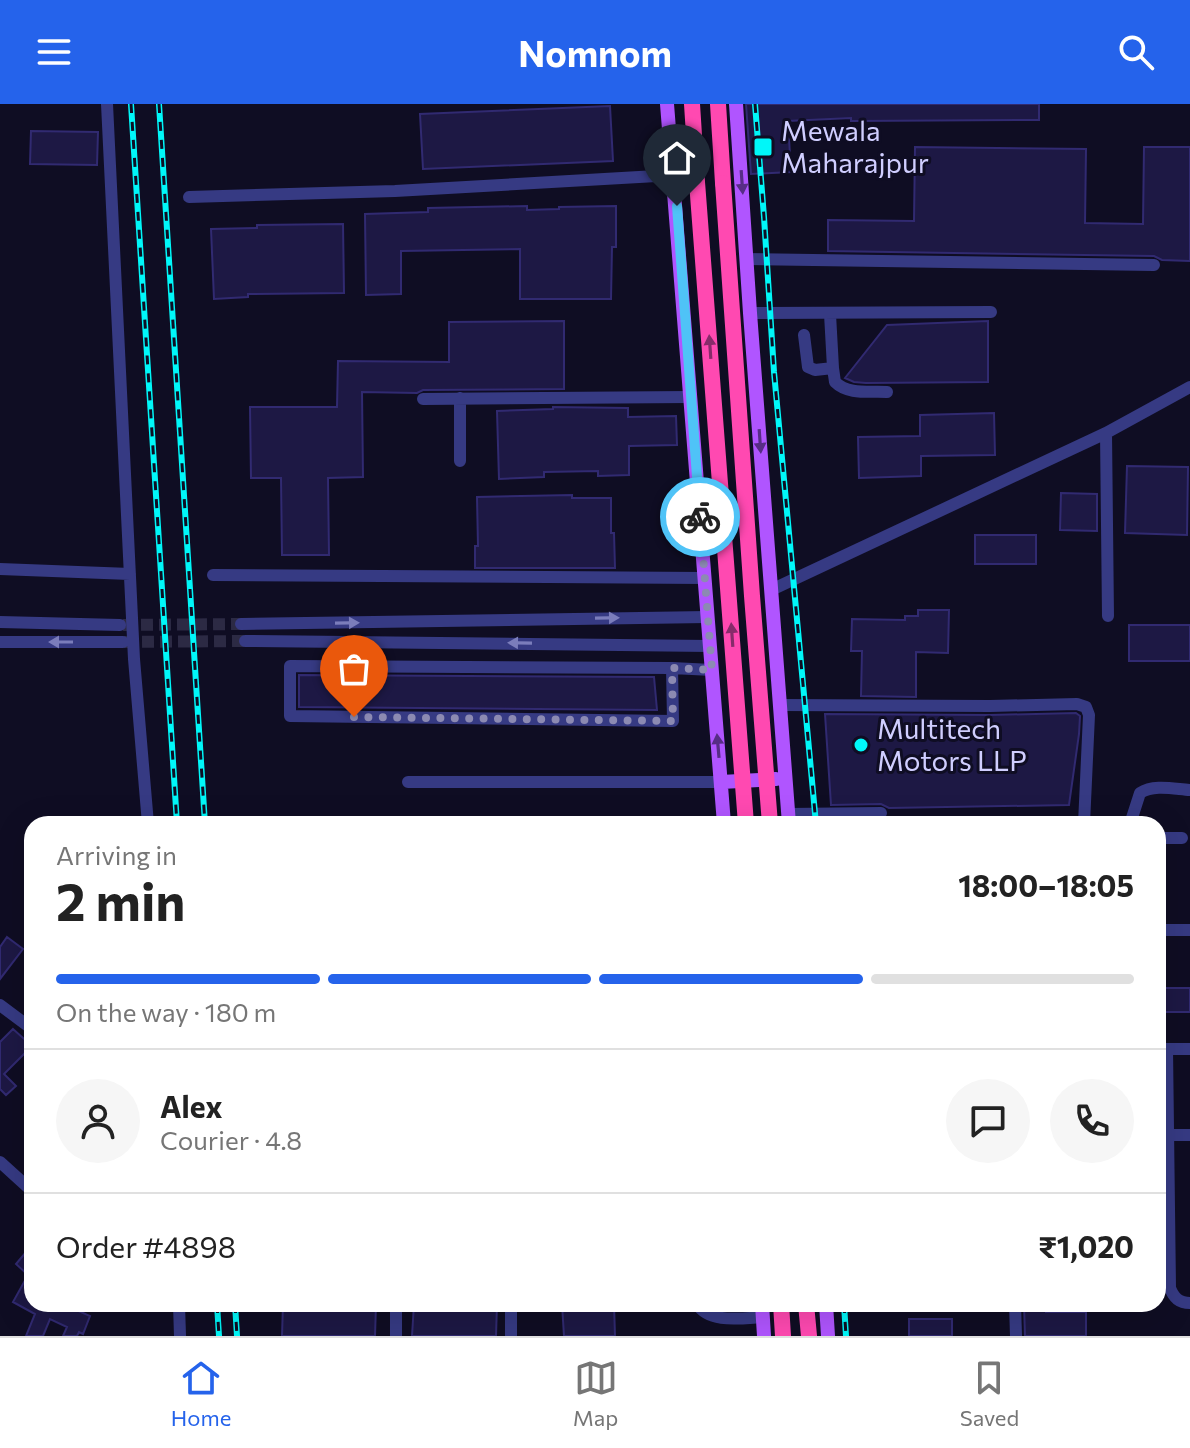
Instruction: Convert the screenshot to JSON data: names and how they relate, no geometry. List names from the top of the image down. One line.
{"places":{"transit":["Mewala Maharajpur"],"other":["Multitech Motors LLP"]},"page":{"header":"Nomnom","heading":["2 min","Arriving in","18:00–18:05"],"panel":["Alex","Courier · 4.8","Order #4898","₹1,020"],"bar":"On the way · 180 m","tabs":["Home","Map","Saved"]}}
